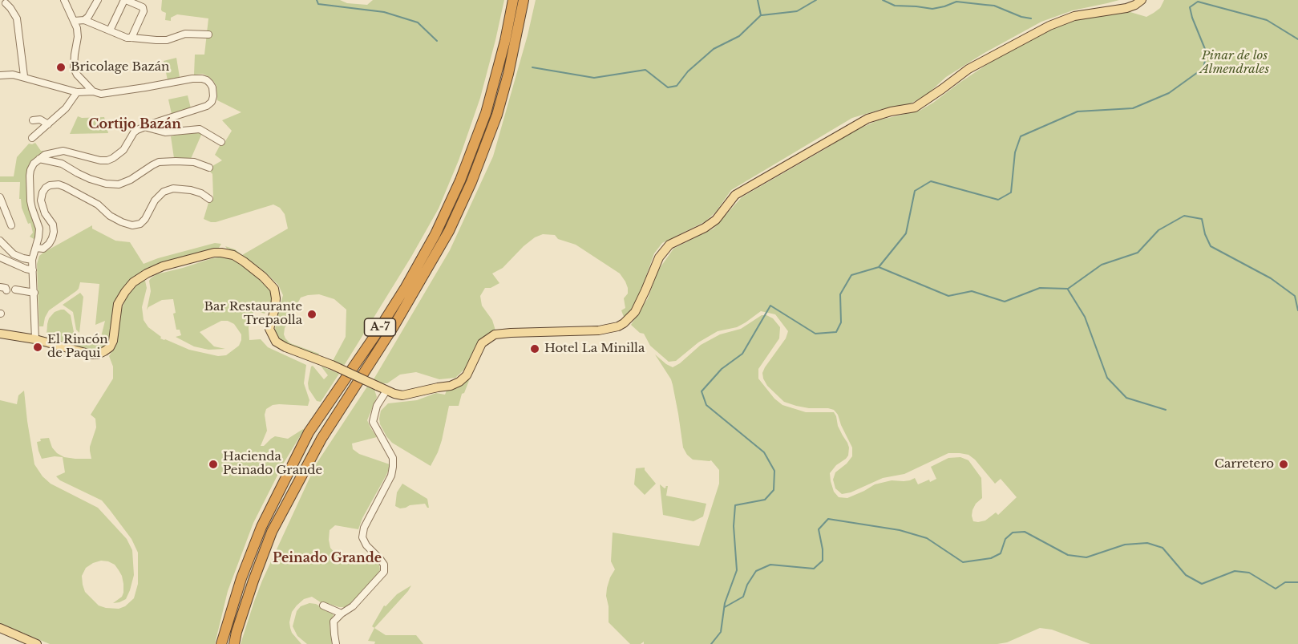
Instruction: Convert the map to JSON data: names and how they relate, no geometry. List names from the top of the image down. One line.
{"streets":{"highway":["A-7"]},"districts":["Cortijo Bazán","Peinado Grande"],"parks":["Pinar de los Almendrales"],"places":["Bricolage Bazán","Bar Restaurante Trepaolla","El Rincón de Paqui","Hotel La Minilla","Hacienda Peinado Grande","Carretero"]}
